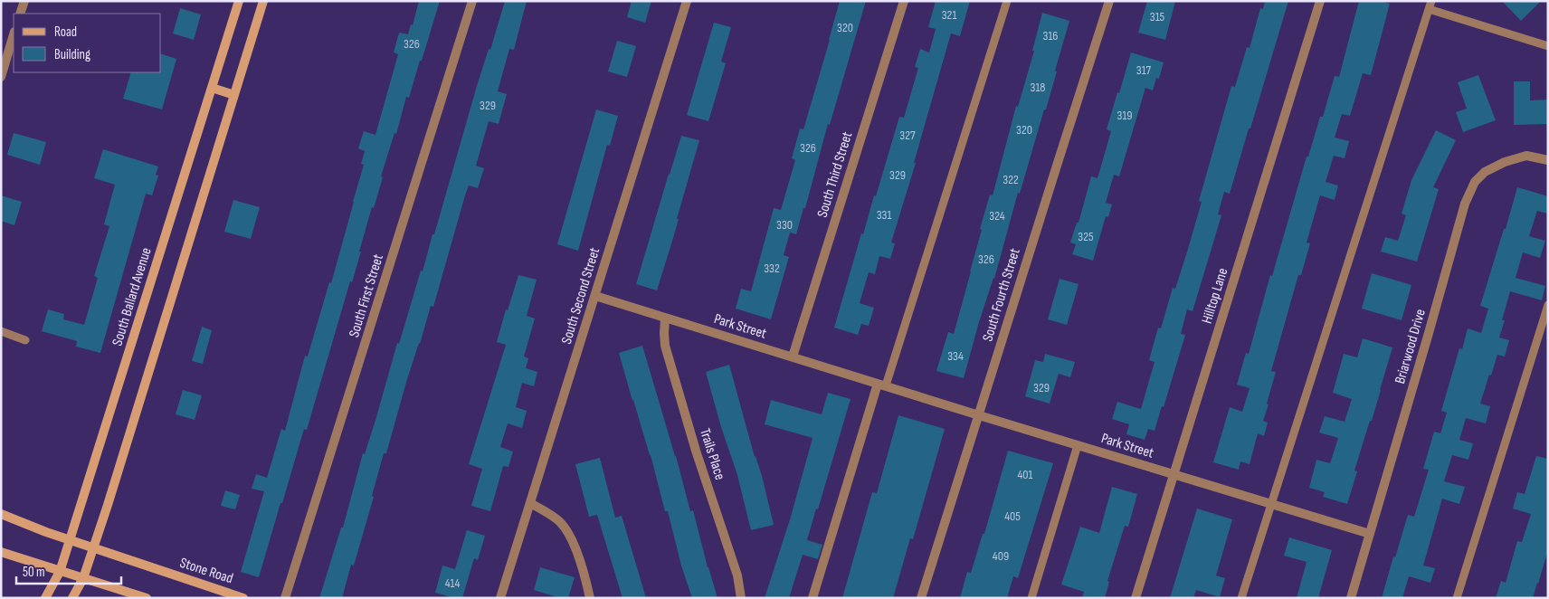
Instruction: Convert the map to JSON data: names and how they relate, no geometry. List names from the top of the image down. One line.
{"streets":{"main road":["South Ballard Avenue","Stone Road"],"street":["South Third Street","South Fourth Street","South First Street","South Second Street","Hilltop Lane","Park Street","Briarwood Drive","Trails Place"]},"crossings":[["South Third Street","Park Street"],["South Fourth Street","Park Street"],["South Second Street","Park Street"],["Hilltop Lane","Park Street"],["South Ballard Avenue","Stone Road"],["Park Street","Briarwood Drive"],["Park Street","Trails Place"]],"house_numbers":["321","315","320","316","326","317","318","329","319","320","327","326","329","322","331","324","330","325","326","332","334","329","401","405","409","414"],"legend":["Road","Building"],"scale_bar":"50 m"}
